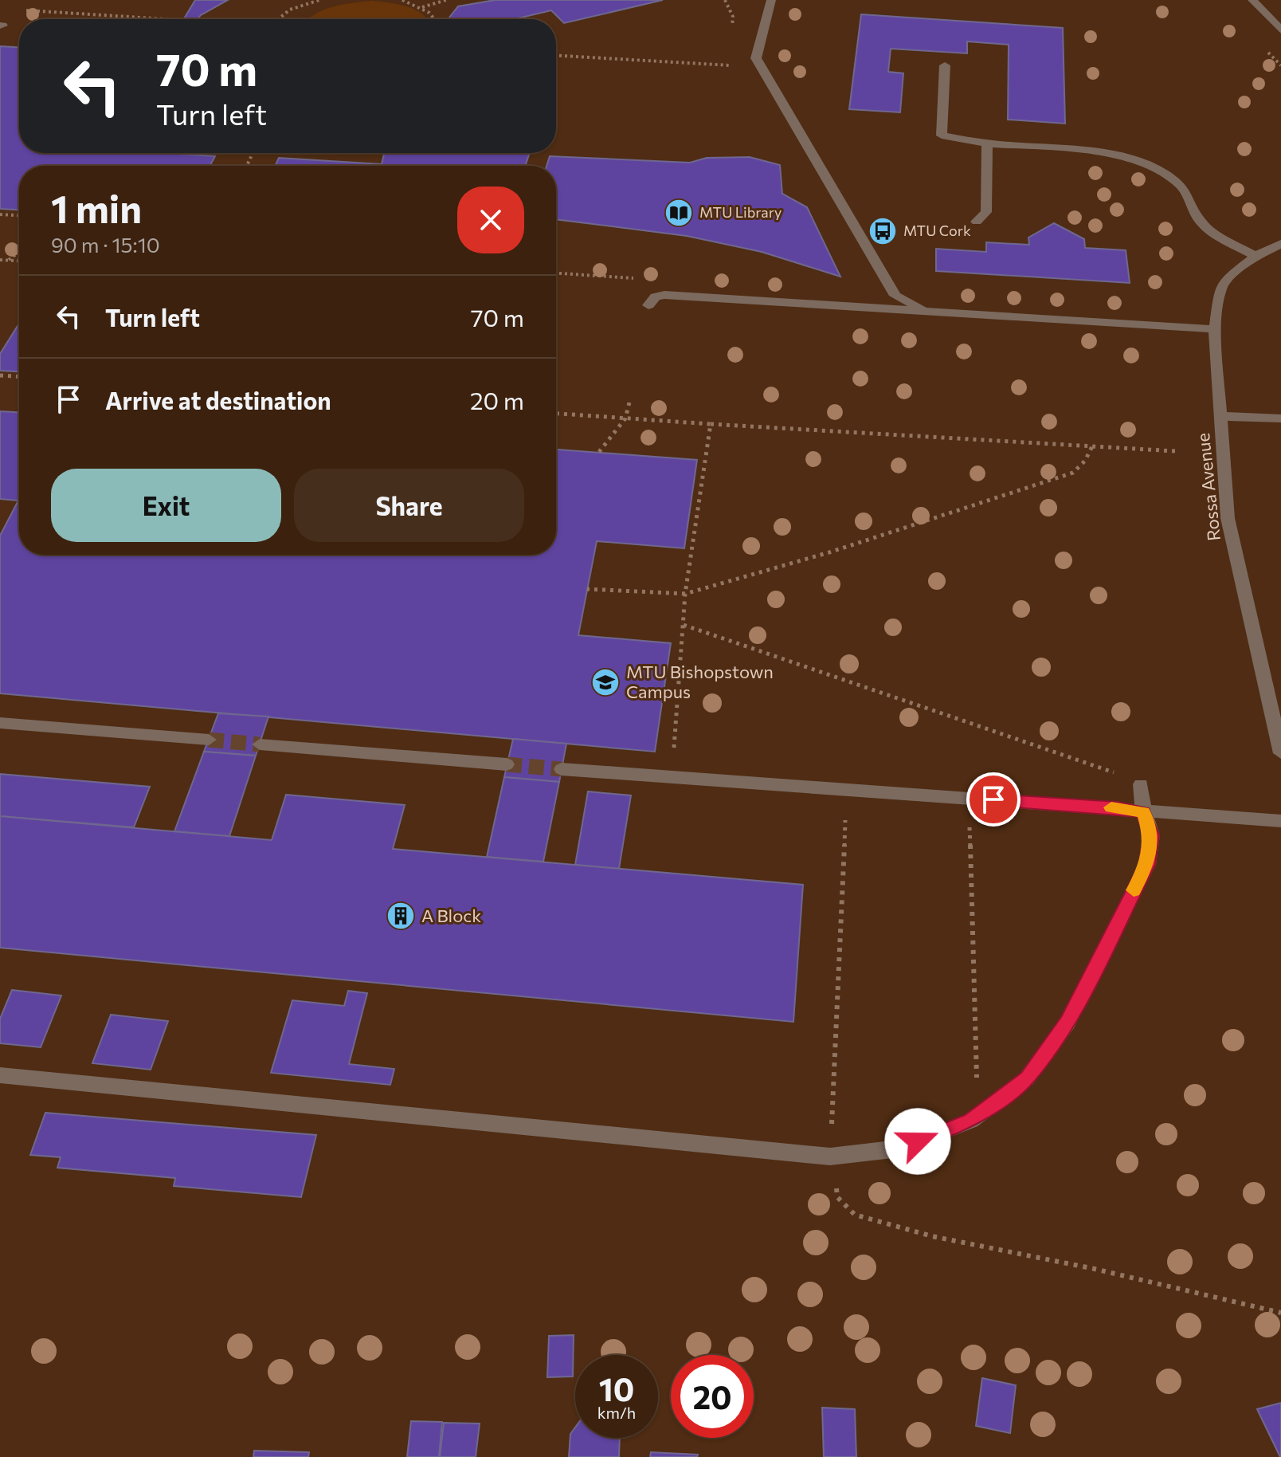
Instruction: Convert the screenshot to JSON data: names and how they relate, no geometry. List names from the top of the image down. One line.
{"streets":{"street":["Rossa Avenue"]},"places":{"library":["MTU Library"],"bus stop":["MTU Cork"],"school or university":["MTU Bishopstown Campus"],"building":["A Block"]},"page":{"turn":["70 m","Turn left"],"heading":["1 min","90 m · 15:10"],"list":[{"name":"Turn left","value":"70 m"},{"name":"Arrive at destination","value":"20 m"}],"buttons":["Exit","Share"],"speed":"10 km/h","limit":"20"}}
